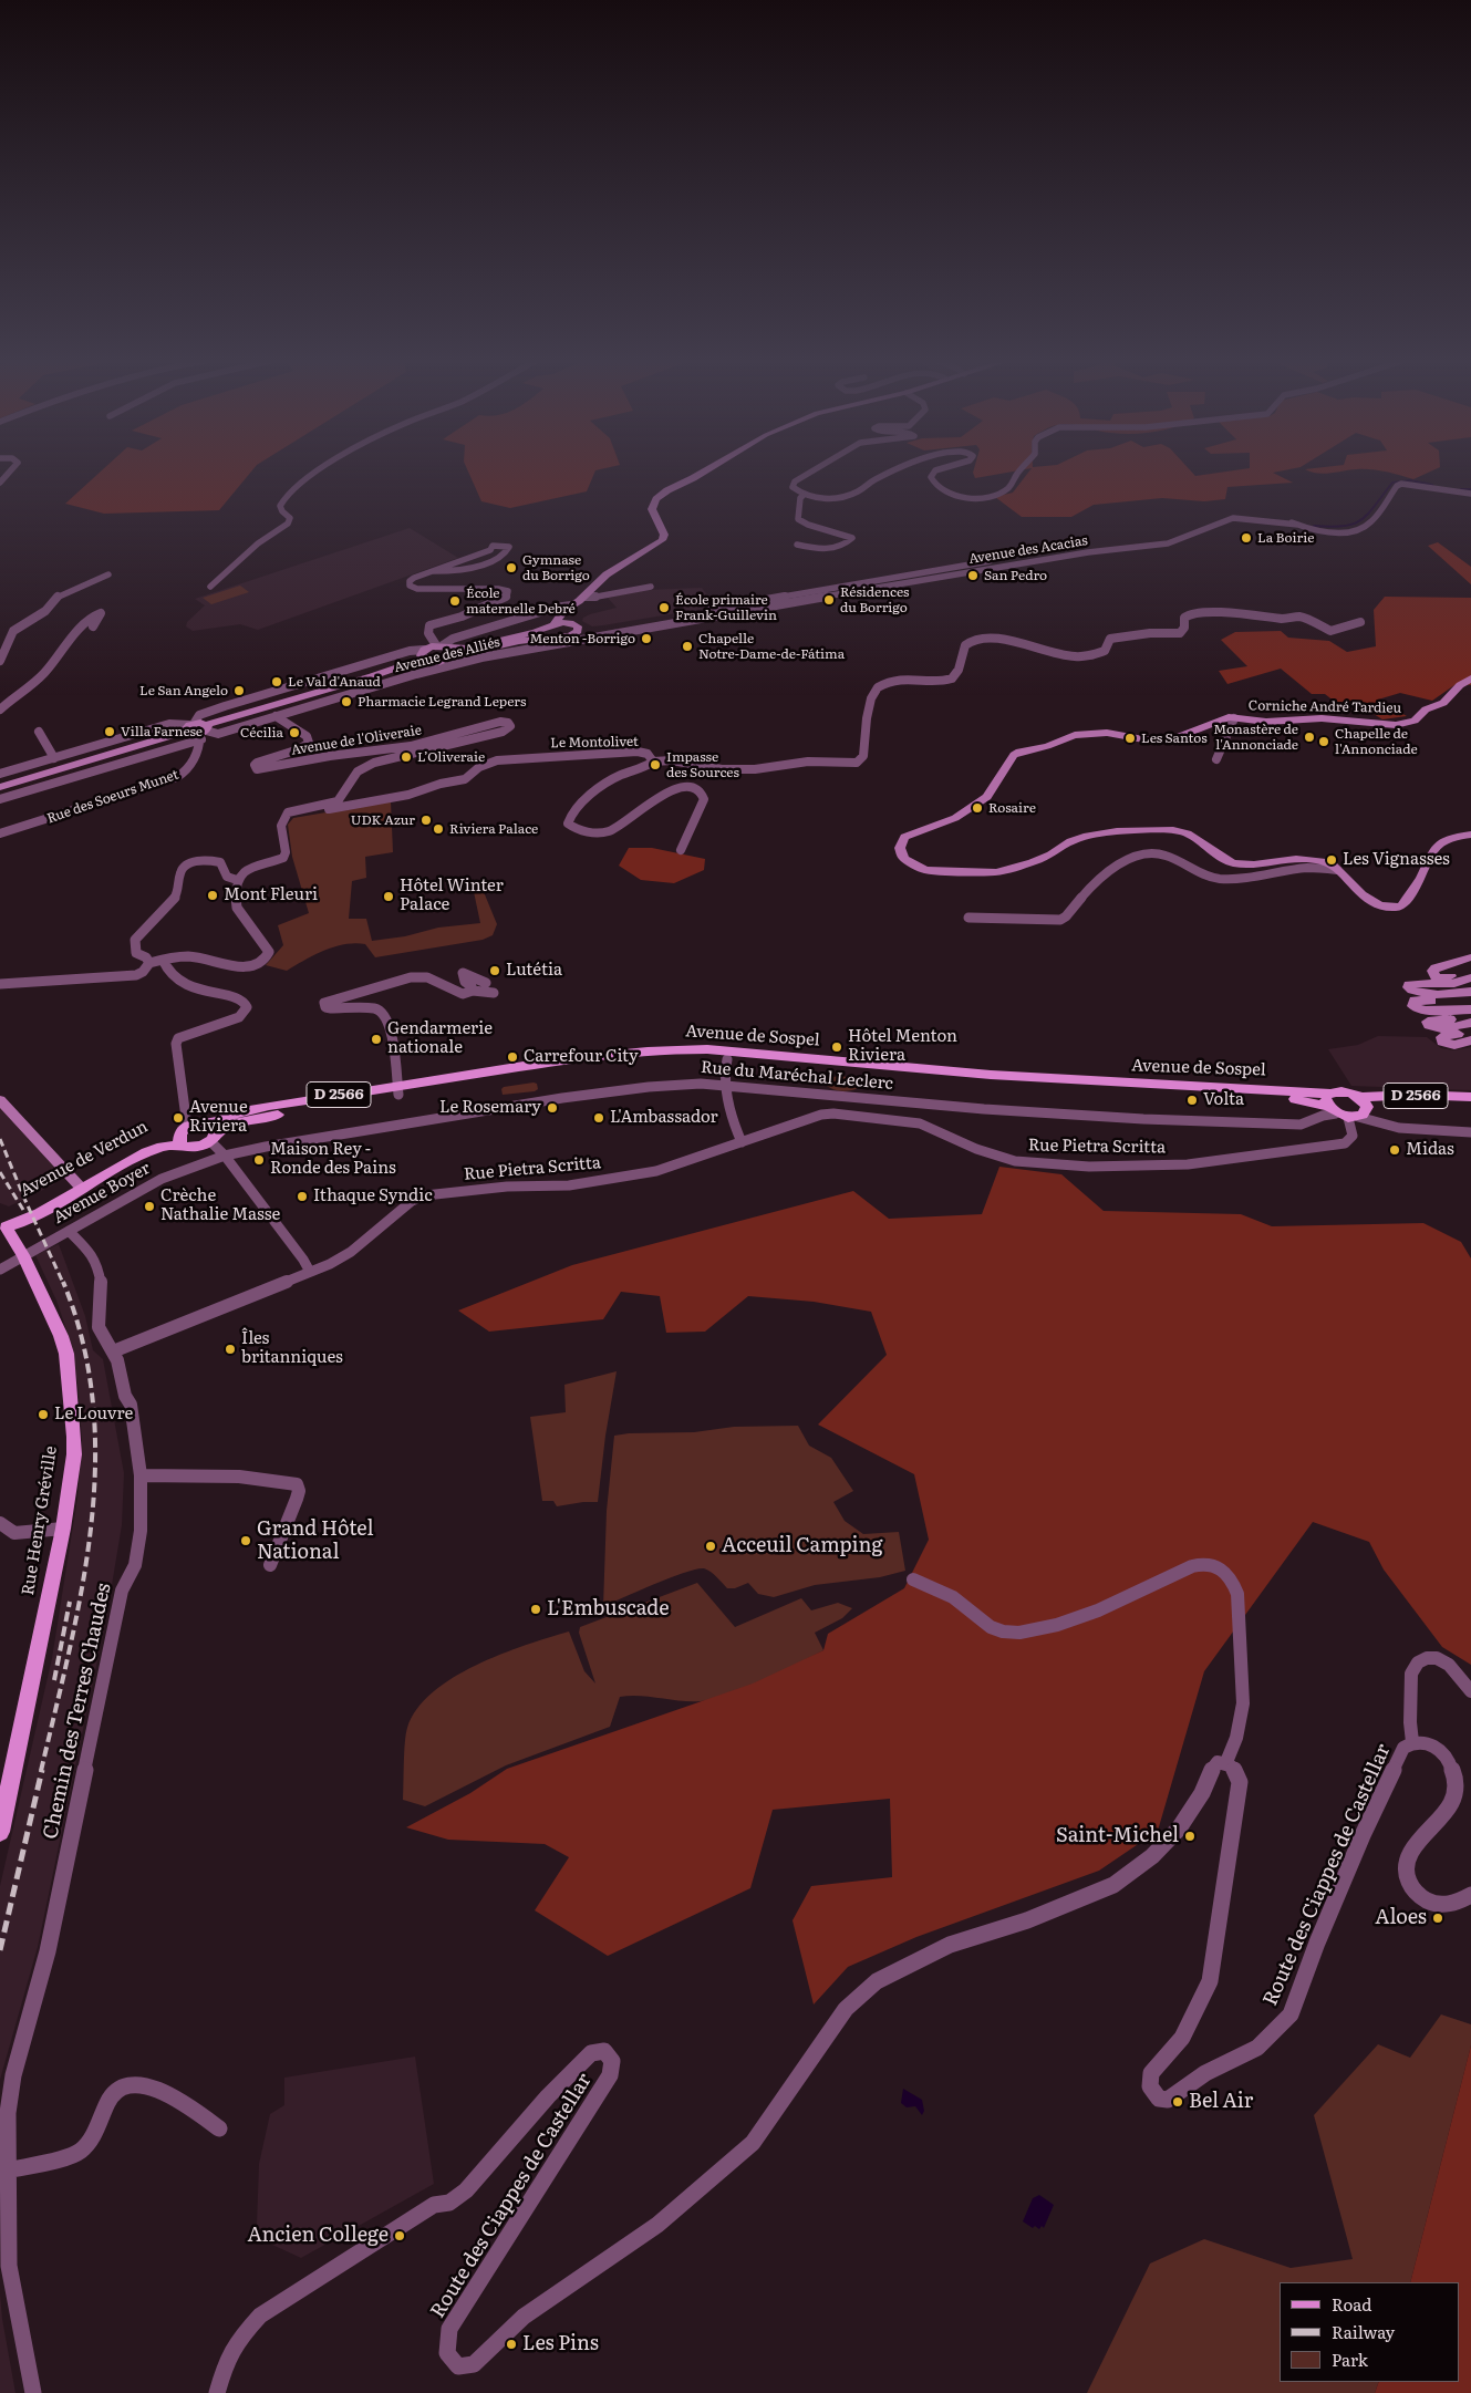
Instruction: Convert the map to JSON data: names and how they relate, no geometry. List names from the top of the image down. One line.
{"streets":{"main road":["Avenue de Sospel","D 2566","Avenue de Verdun","Rue Henry Gréville"],"street":["Avenue des Acacias","Avenue des Alliés","Corniche André Tardieu","Avenue de l'Oliveraie","Le Montolivet","Rue des Soeurs Munet","Rue du Maréchal Leclerc","Rue Pietra Scritta","Avenue Boyer","Chemin des Terres Chaudes","Route des Ciappes de Castellar"]},"crossings":[["Avenue des Acacias","Avenue des Alliés"],["Avenue des Alliés","Avenue de l'Oliveraie"],["Avenue des Alliés","Rue des Soeurs Munet"],["Avenue de l'Oliveraie","Le Montolivet"],["Avenue de Sospel","Rue du Maréchal Leclerc"],["Avenue de Sospel","Rue Pietra Scritta"],["Avenue de Sospel","Avenue de Verdun"],["Rue du Maréchal Leclerc","Rue Pietra Scritta"],["Rue du Maréchal Leclerc","Avenue Boyer"],["Rue Pietra Scritta","Chemin des Terres Chaudes"],["Avenue de Verdun","Rue Henry Gréville"],["Avenue Boyer","Rue Henry Gréville"],["Avenue Boyer","Chemin des Terres Chaudes"]],"places":["La Boirie","Gymnase du Borrigo","San Pedro","Résidences du Borrigo","École maternelle Debré","École primaire Frank-Guillevin","Menton -Borrigo","Chapelle Notre-Dame-de-Fátima","Le Val d'Anaud","Le San Angelo","Pharmacie Legrand Lepers","Villa Farnese","Cécilia","Monastère de l'Annonciade","Les Santos","Chapelle de l'Annonciade","L’Oliveraie","Impasse des Sources","Rosaire","UDK Azur","Riviera Palace","Les Vignasses","Mont Fleuri","Hôtel Winter Palace","Lutétia","Gendarmerie nationale","Hôtel Menton Riviera","Carrefour City","Volta","Le Rosemary","Avenue Riviera","L'Ambassador","Midas","Maison Rey - Ronde des Pains","Ithaque Syndic","Crèche Nathalie Masse","Îles britanniques","Le Louvre","Grand Hôtel National","Acceuil Camping","L'Embuscade","Saint-Michel","Aloes","Bel Air","Ancien College","Les Pins"],"legend":["Road","Railway","Park"]}
